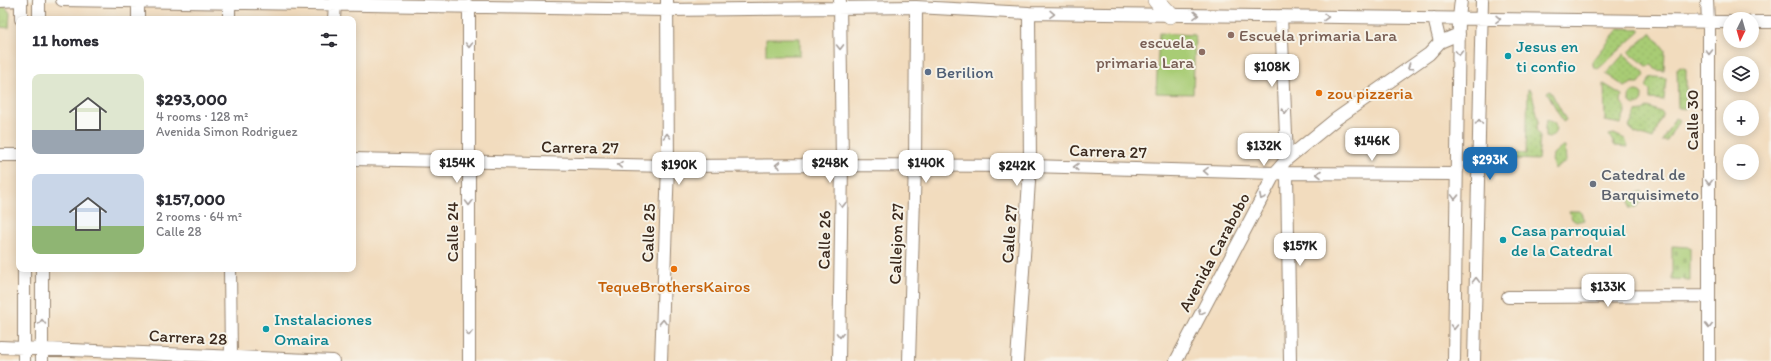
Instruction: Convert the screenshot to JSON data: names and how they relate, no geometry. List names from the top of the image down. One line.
{"streets":{"street":["Calle 30","Carrera 27","Calle 24","Calle 25","Calle 27","Calle 26","Callejon 27","Avenida Carabobo","Carrera 28"]},"crossings":[["Carrera 27","Calle 24"],["Carrera 27","Calle 25"],["Carrera 27","Calle 27"],["Carrera 27","Calle 26"],["Carrera 27","Callejon 27"],["Carrera 27","Avenida Carabobo"]],"one_way":["Calle 30","Carrera 27","Calle 24","Calle 25","Calle 26","Avenida Carabobo"],"places":["Escuela primaria Lara","escuela primaria Lara","Jesus en ti confio","Berilion","zou pizzeria","Catedral de Barquisimeto","Casa parroquial de la Catedral","TequeBrothersKairos","Instalaciones Omaira"],"north":"bottom","page":{"map_buttons":["+","−"],"heading":"11 homes","price":["$108K","$146K","$132K","$293K","$154K","$248K","$140K","$190K","$242K","$157K","$133K"],"list":[{"name":"$293,000","note":"4 rooms · 128 m² · Avenida Simon Rodriguez"},{"name":"$157,000","note":"2 rooms · 64 m² · Calle 28"}]}}
